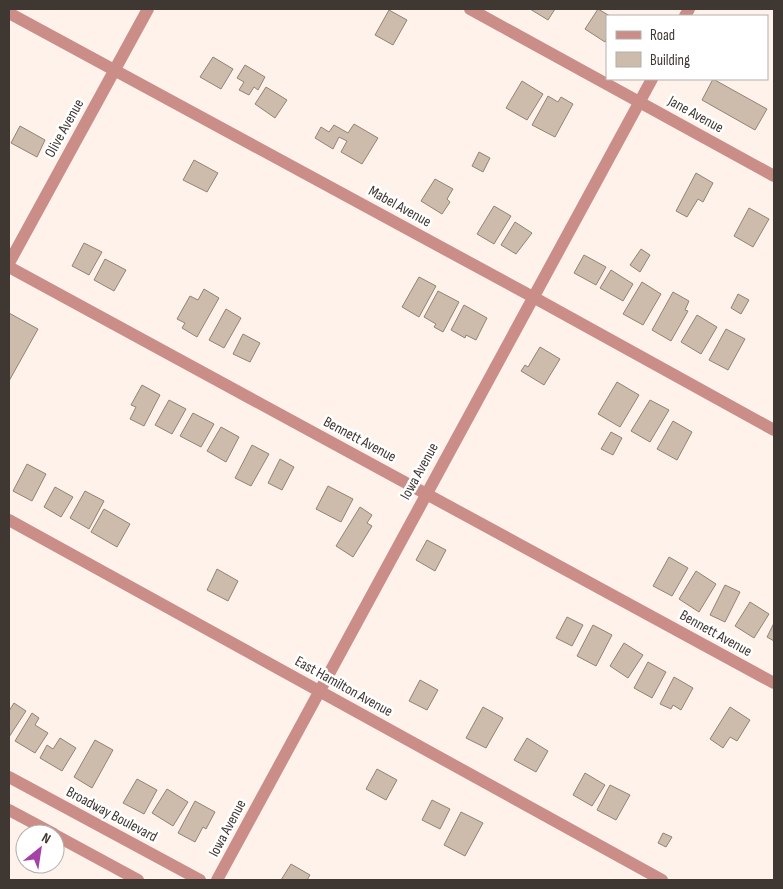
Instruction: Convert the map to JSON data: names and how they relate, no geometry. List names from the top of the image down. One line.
{"streets":{"street":["Jane Avenue","Olive Avenue","Mabel Avenue","Bennett Avenue","Iowa Avenue","East Hamilton Avenue","Broadway Boulevard"]},"crossings":[["Jane Avenue","Iowa Avenue"],["Olive Avenue","Mabel Avenue"],["Olive Avenue","Bennett Avenue"],["Mabel Avenue","Iowa Avenue"],["Bennett Avenue","Iowa Avenue"],["Iowa Avenue","East Hamilton Avenue"]],"legend":["Road","Building"],"north":"top right"}
